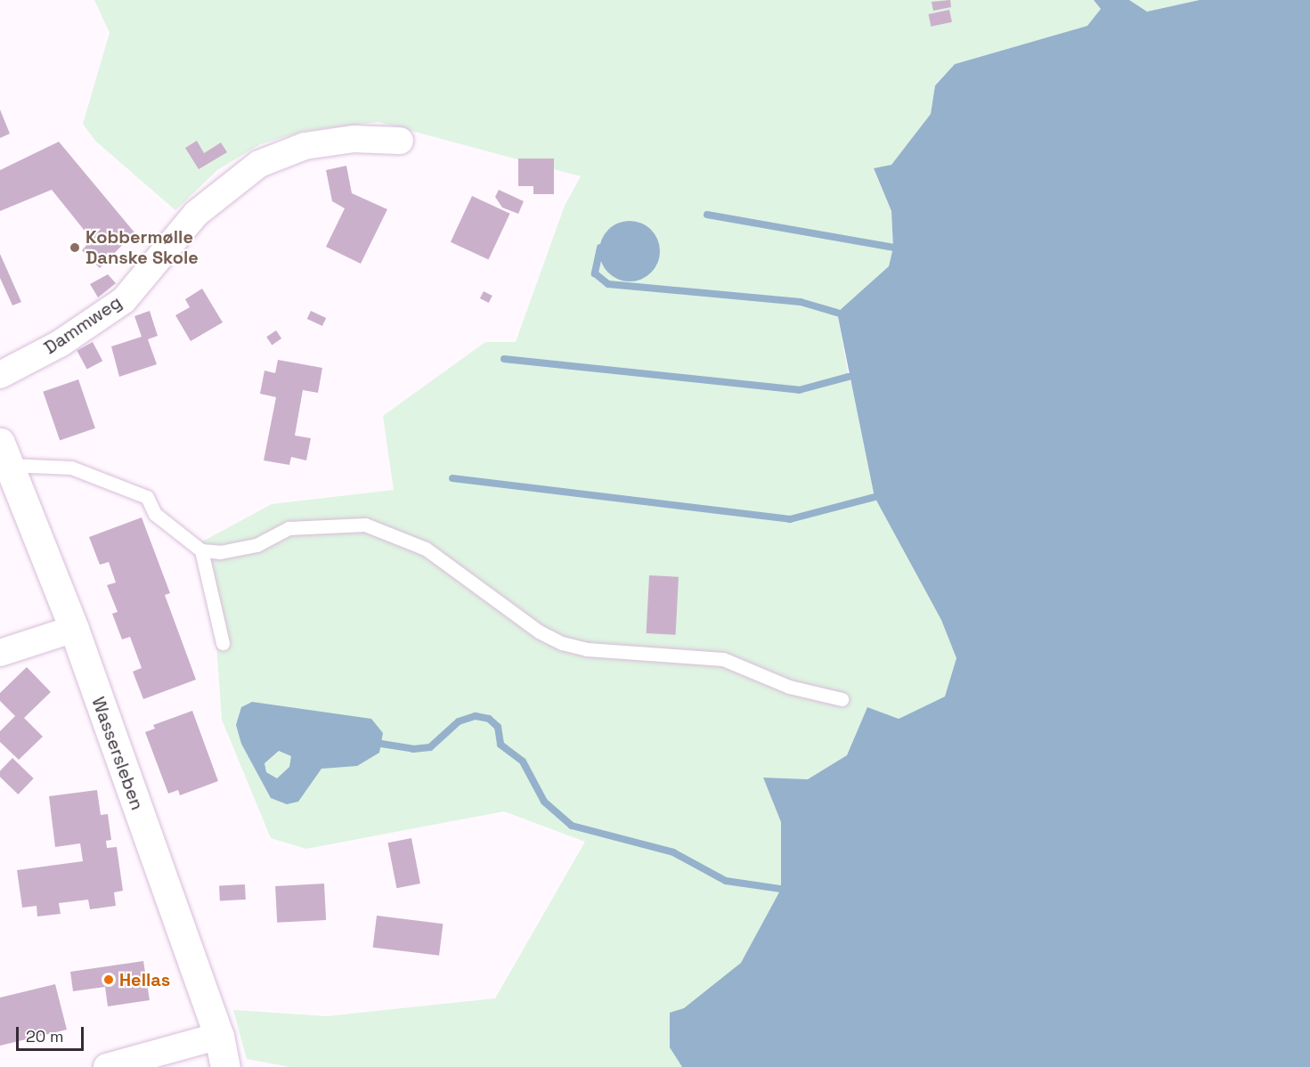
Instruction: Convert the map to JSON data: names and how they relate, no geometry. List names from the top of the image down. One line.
{"streets":{"street":["Dammweg","Wassersleben"]},"places":["Kobbermølle Danske Skole","Hellas"],"scale_bar":"20 m"}
